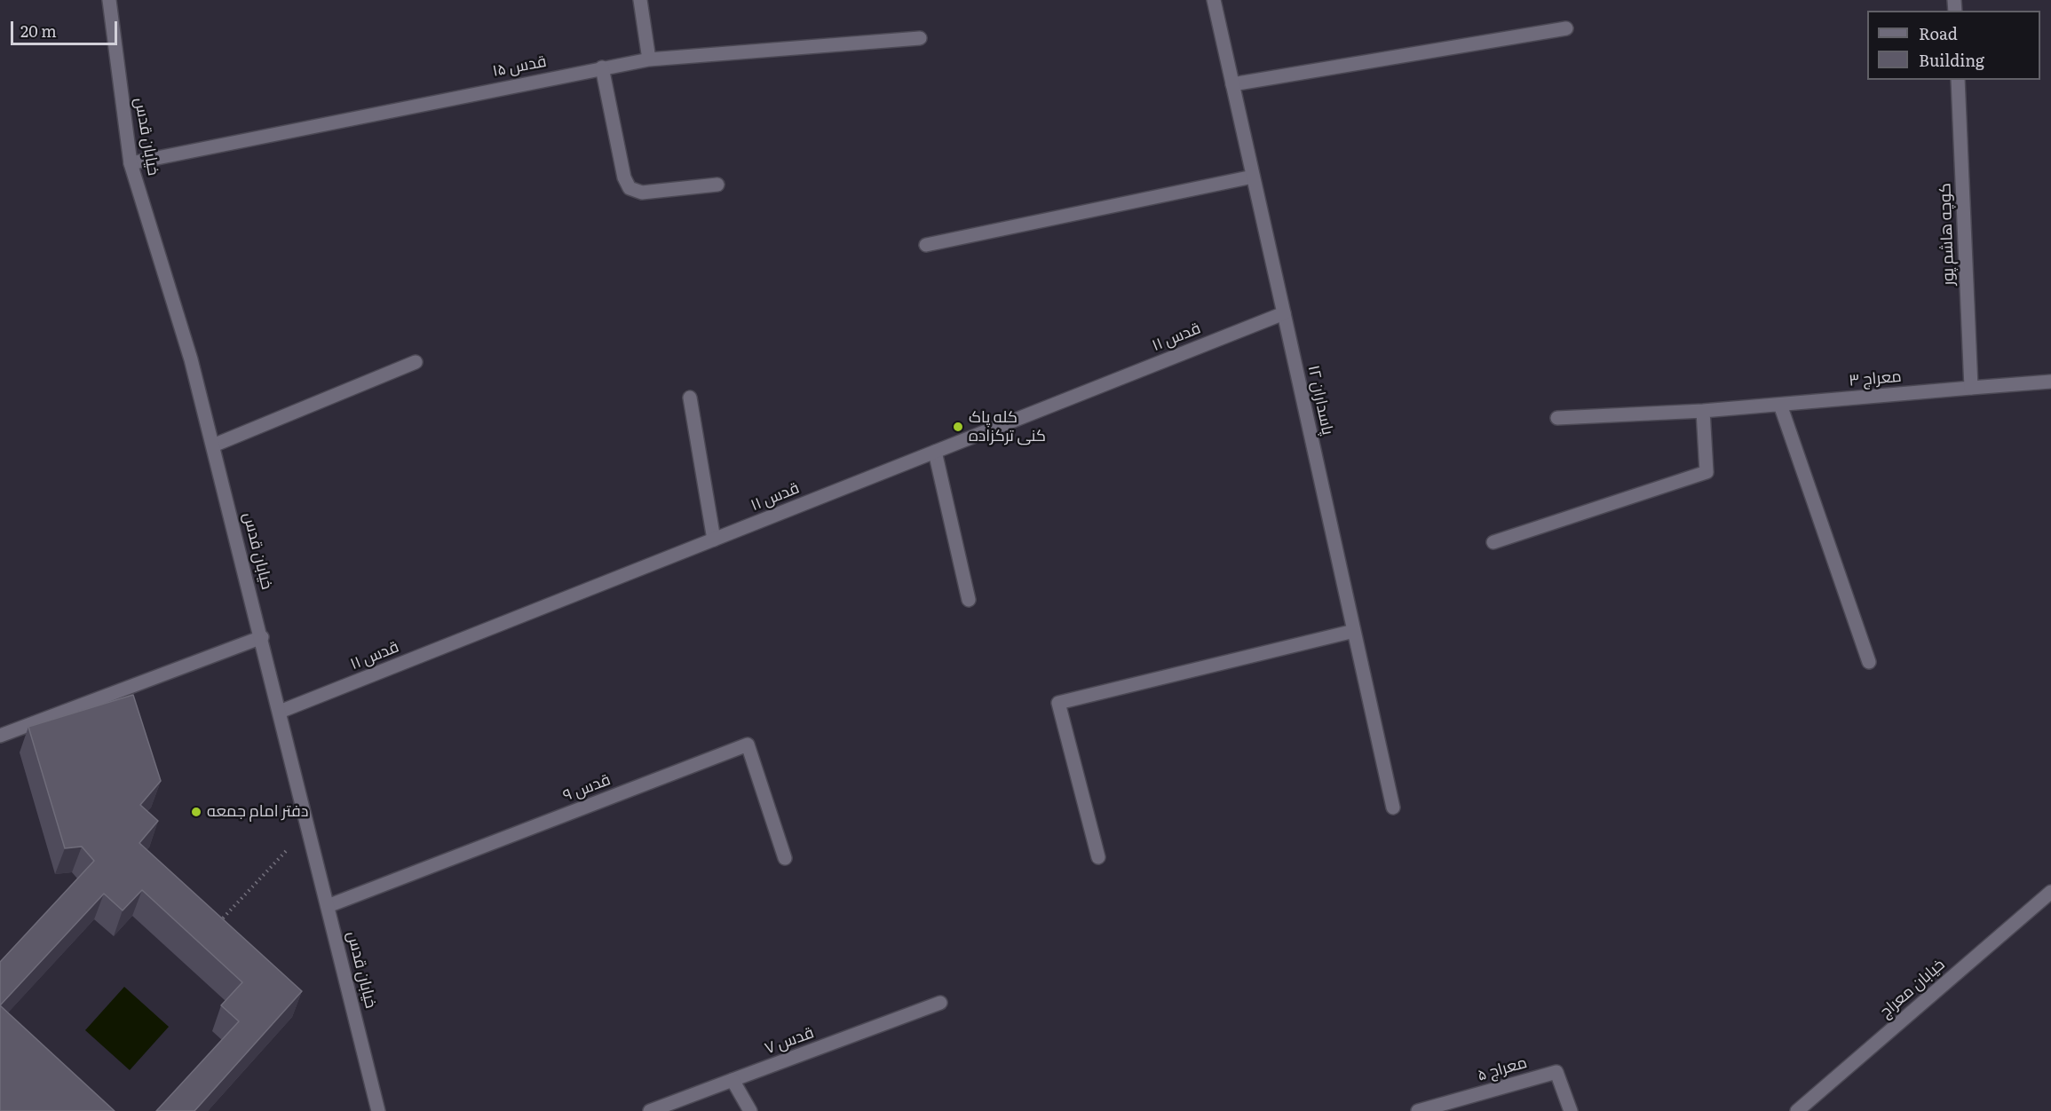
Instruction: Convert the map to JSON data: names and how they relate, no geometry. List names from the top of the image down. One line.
{"streets":{"street":["قدس ۱۵","خیابان قدس","کوچه هاشم پور","قدس ۱۱","معراج ۳","پاسداران ۱۲","قدس ۹","خیابان معراج","قدس ۷","معراج ۵"]},"crossings":[["قدس ۱۵","خیابان قدس"],["خیابان قدس","قدس ۱۱"],["خیابان قدس","قدس ۹"],["کوچه هاشم پور","معراج ۳"],["قدس ۱۱","پاسداران ۱۲"]],"places":["کله پاک کنی ترکزاده","دفتر امام جمعه"],"legend":["Road","Building"],"scale_bar":"20 m"}
